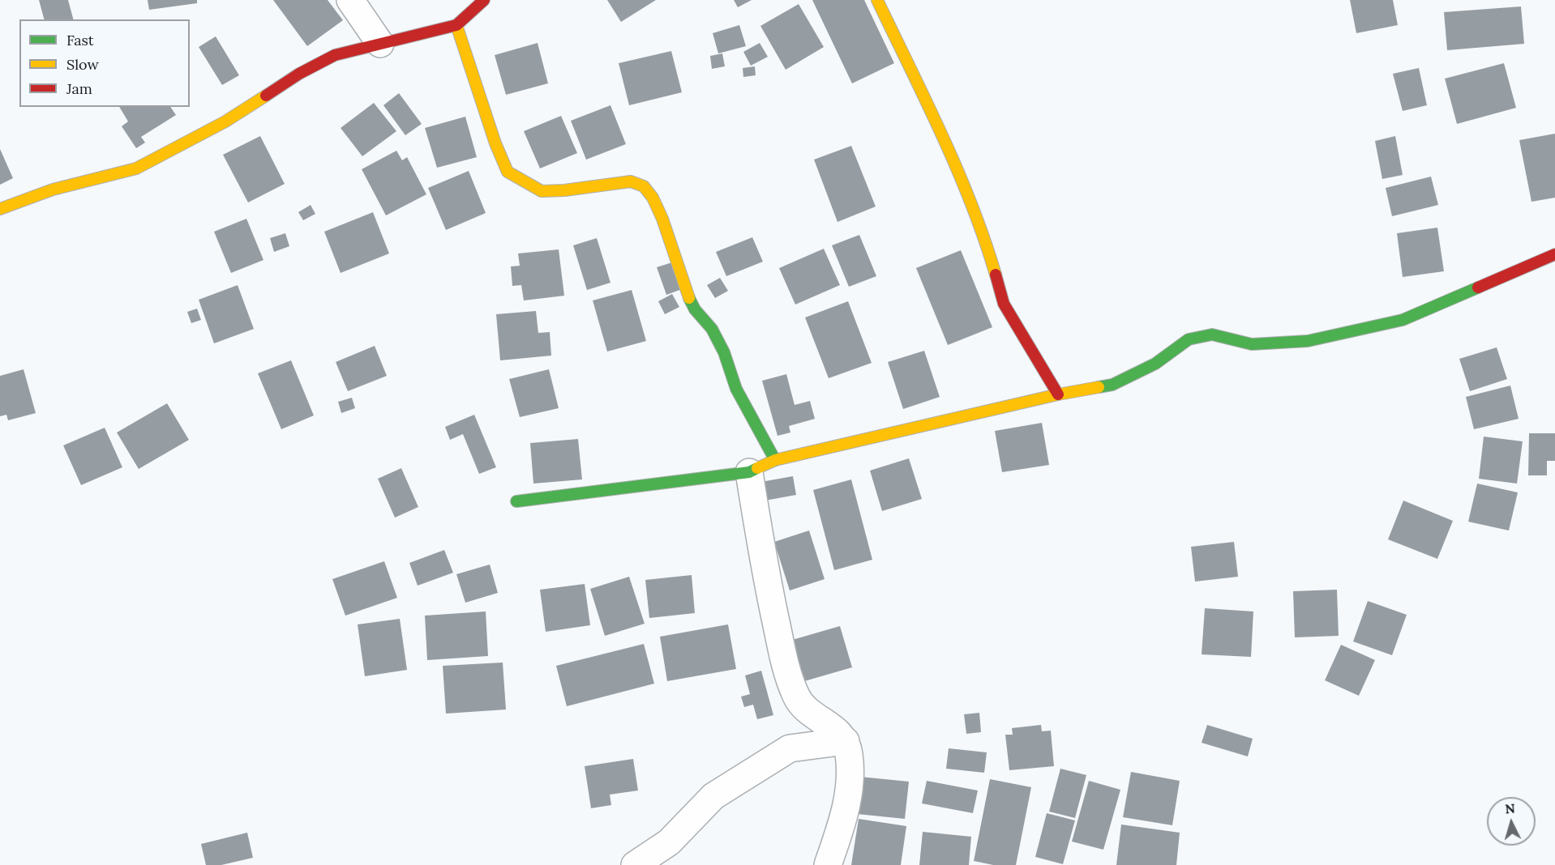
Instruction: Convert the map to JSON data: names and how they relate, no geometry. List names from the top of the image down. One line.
{"legend":["Fast","Slow","Jam"],"north":"top"}
